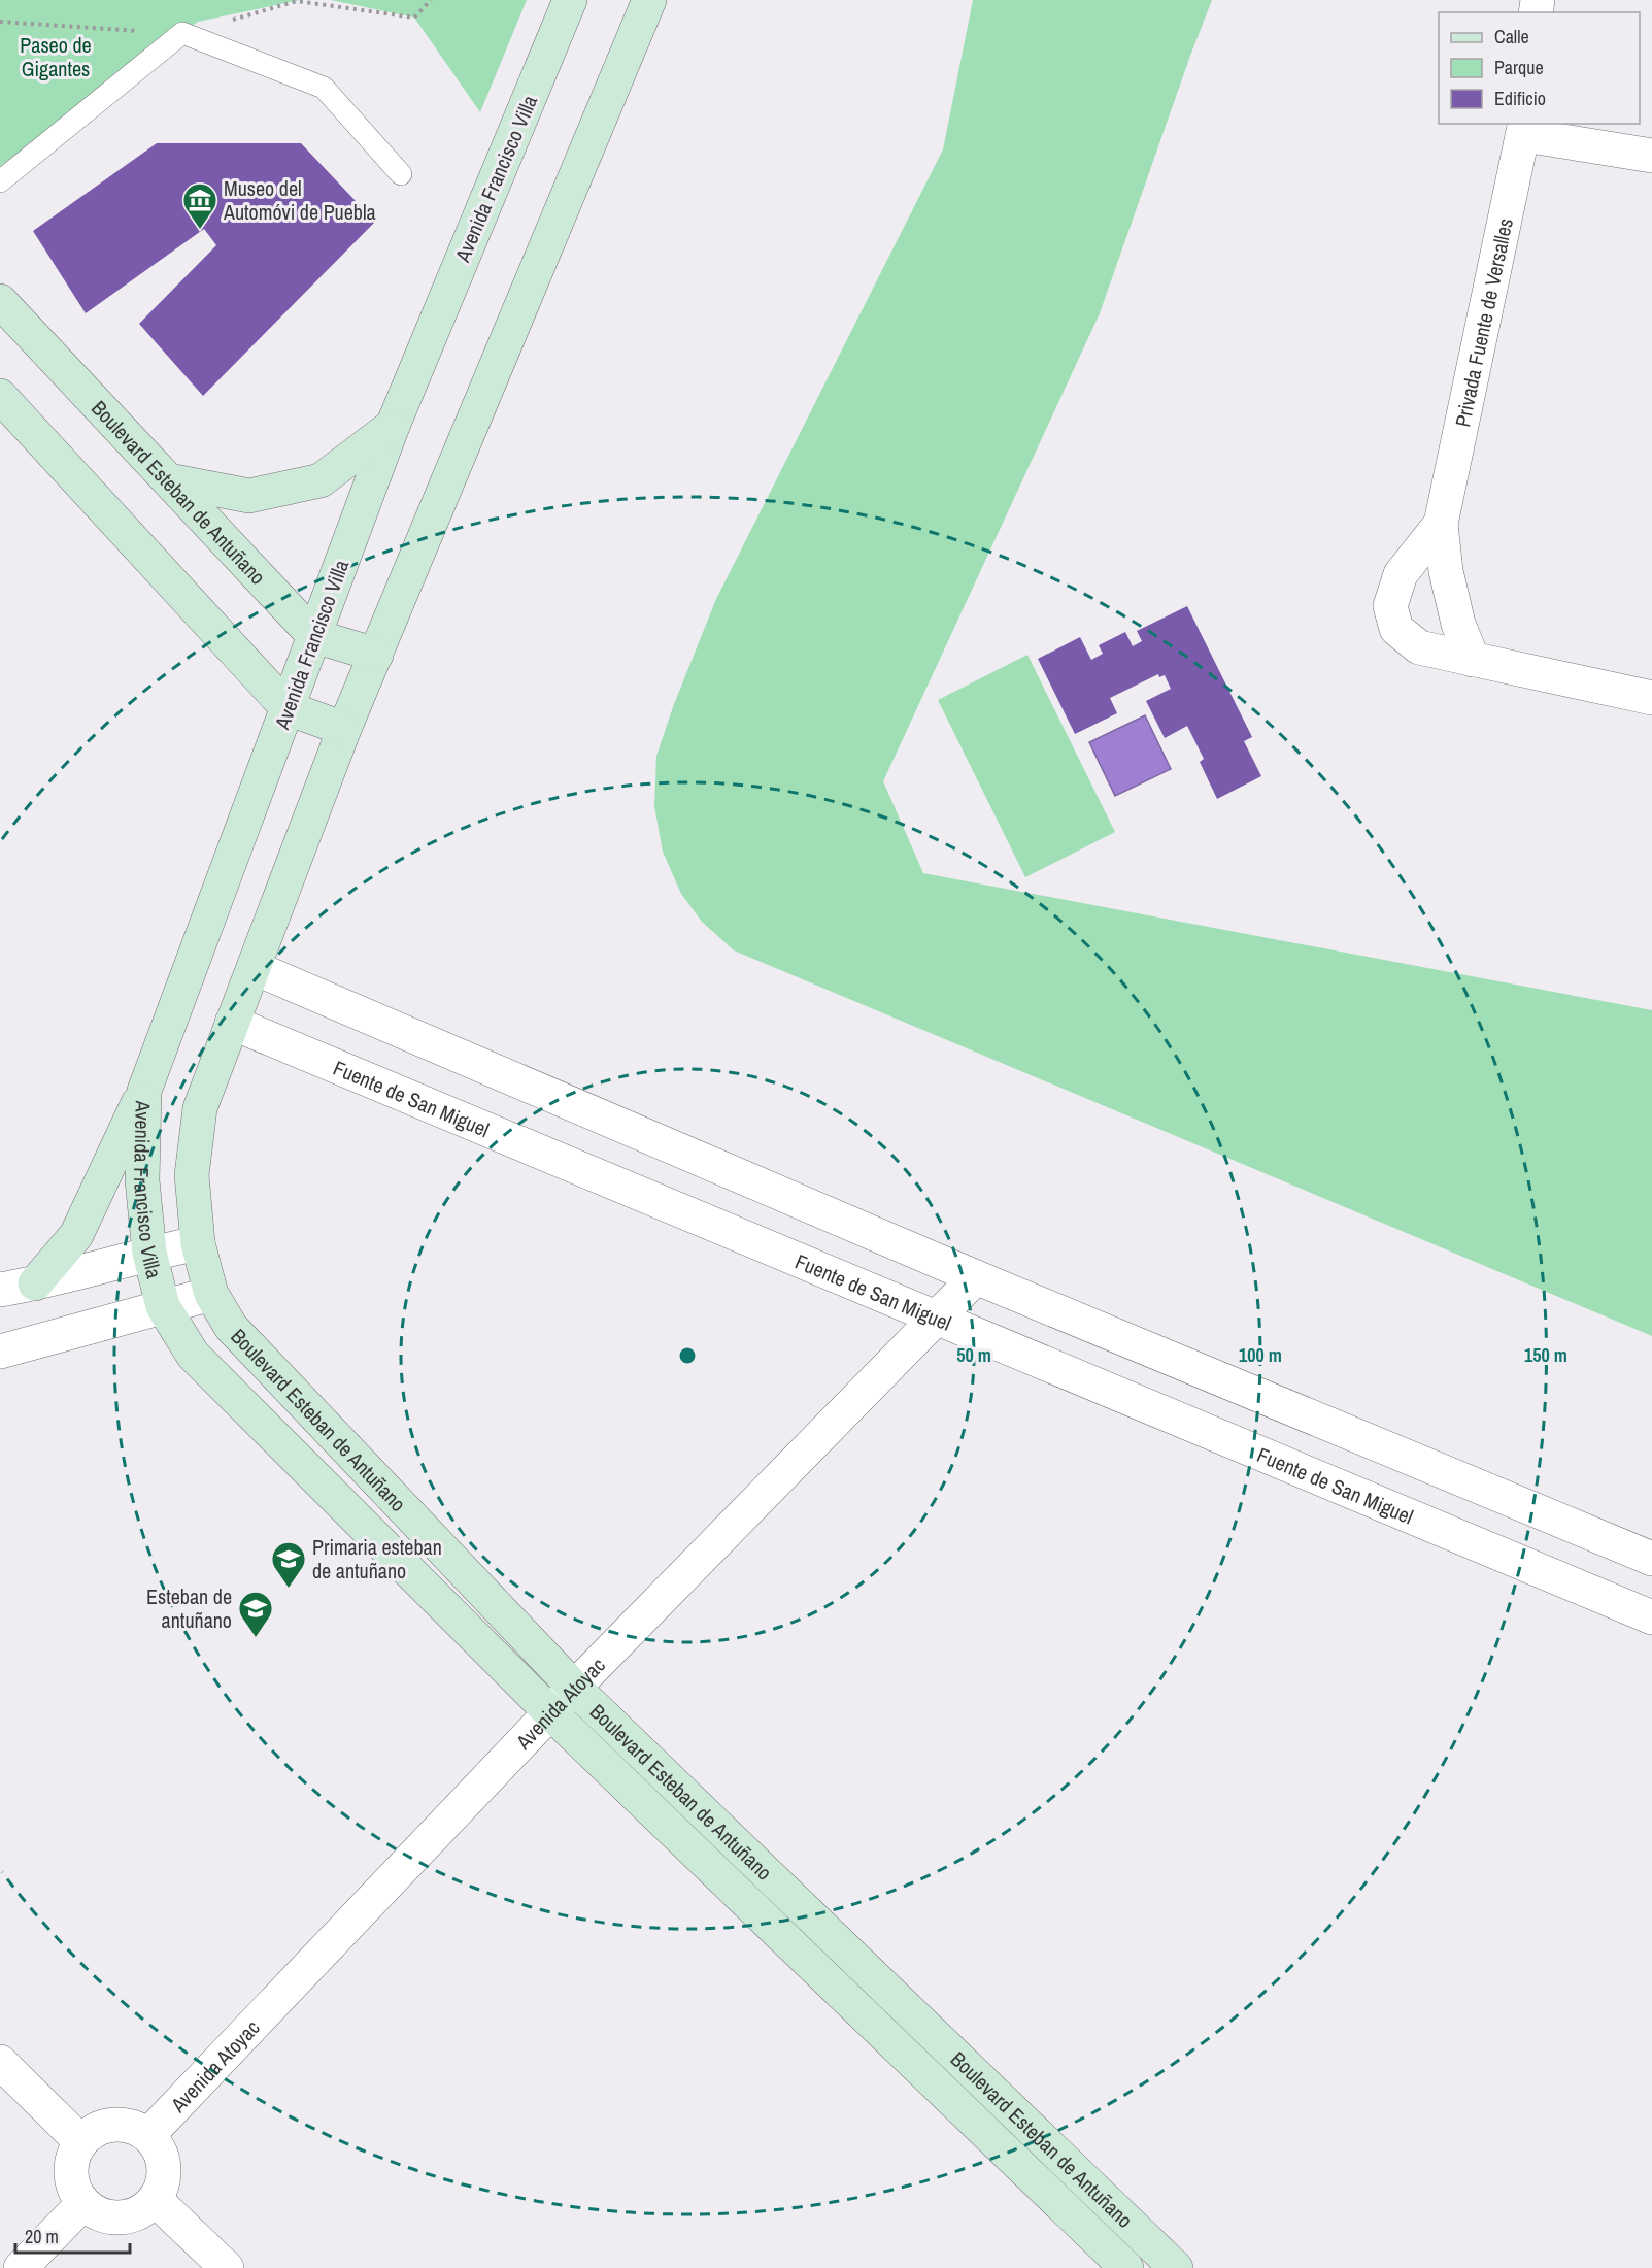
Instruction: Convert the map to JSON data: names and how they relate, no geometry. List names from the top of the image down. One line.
{"streets":{"main road":["Avenida Francisco Villa","Boulevard Esteban de Antuñano"],"street":["Privada Fuente de Versalles","Fuente de San Miguel","Avenida Atoyac"]},"crossings":[["Avenida Francisco Villa","Boulevard Esteban de Antuñano"],["Avenida Francisco Villa","Fuente de San Miguel"],["Boulevard Esteban de Antuñano","Avenida Atoyac"],["Fuente de San Miguel","Avenida Atoyac"]],"parks":["Paseo de Gigantes"],"places":{"museum":["Museo del Automóvi de Puebla"],"school or university":["Primaria esteban de antuñano","Esteban de antuñano"]},"legend":["Calle","Parque","Edificio"],"scale_bar":"20 m","rings":["50 m","100 m","150 m"]}
